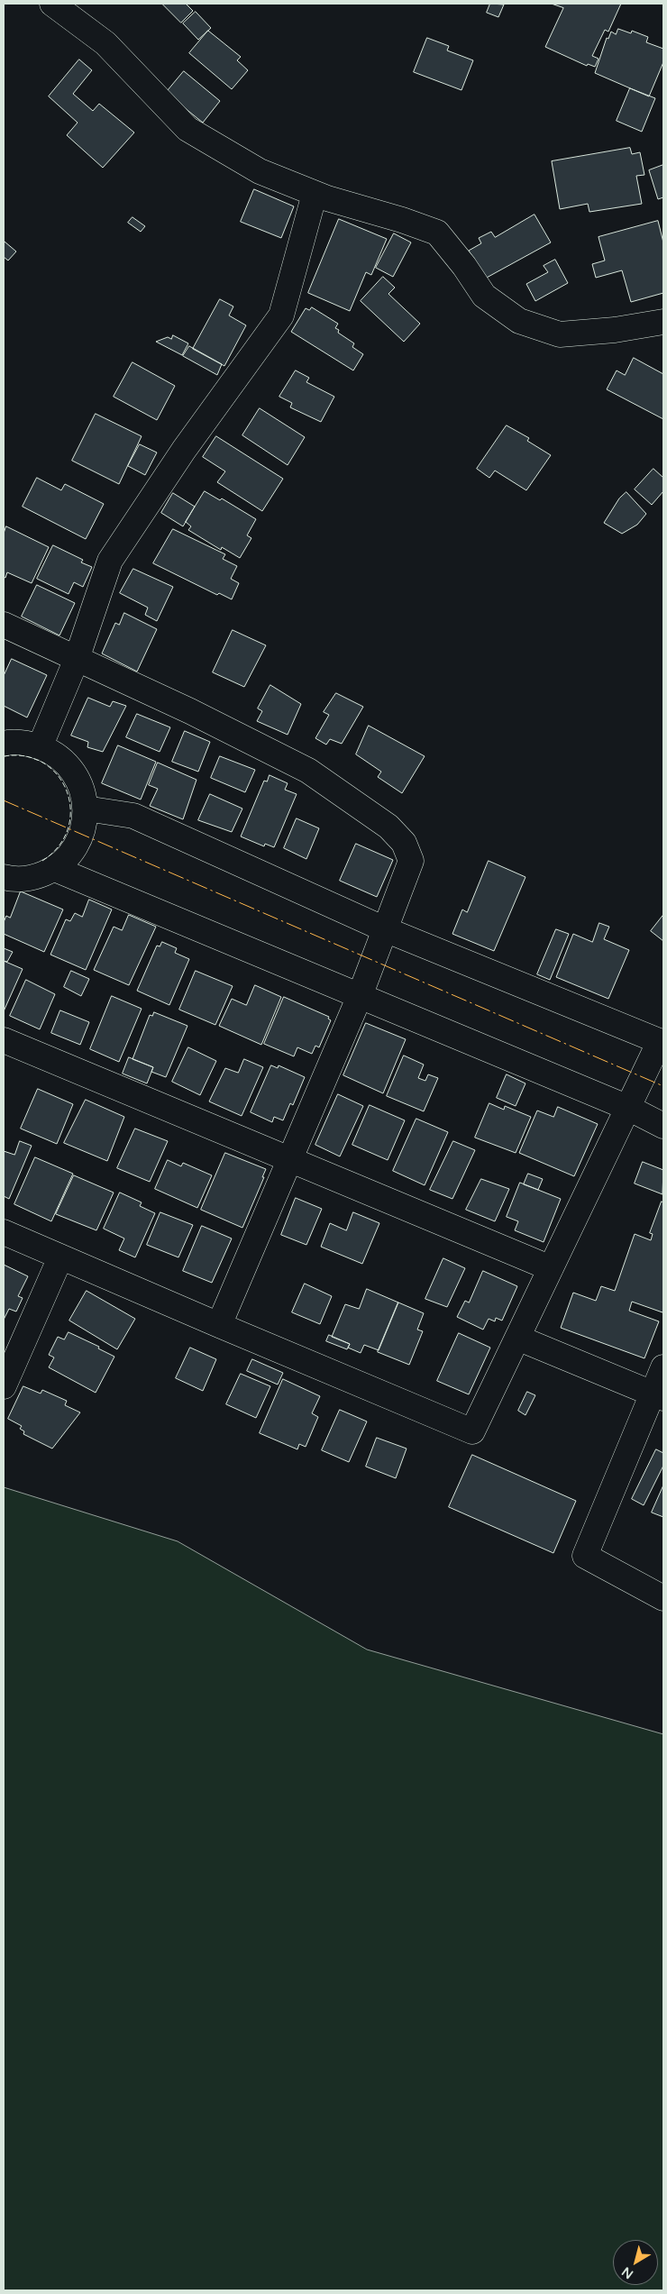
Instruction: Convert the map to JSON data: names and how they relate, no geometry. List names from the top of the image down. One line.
{"north":"bottom left"}
